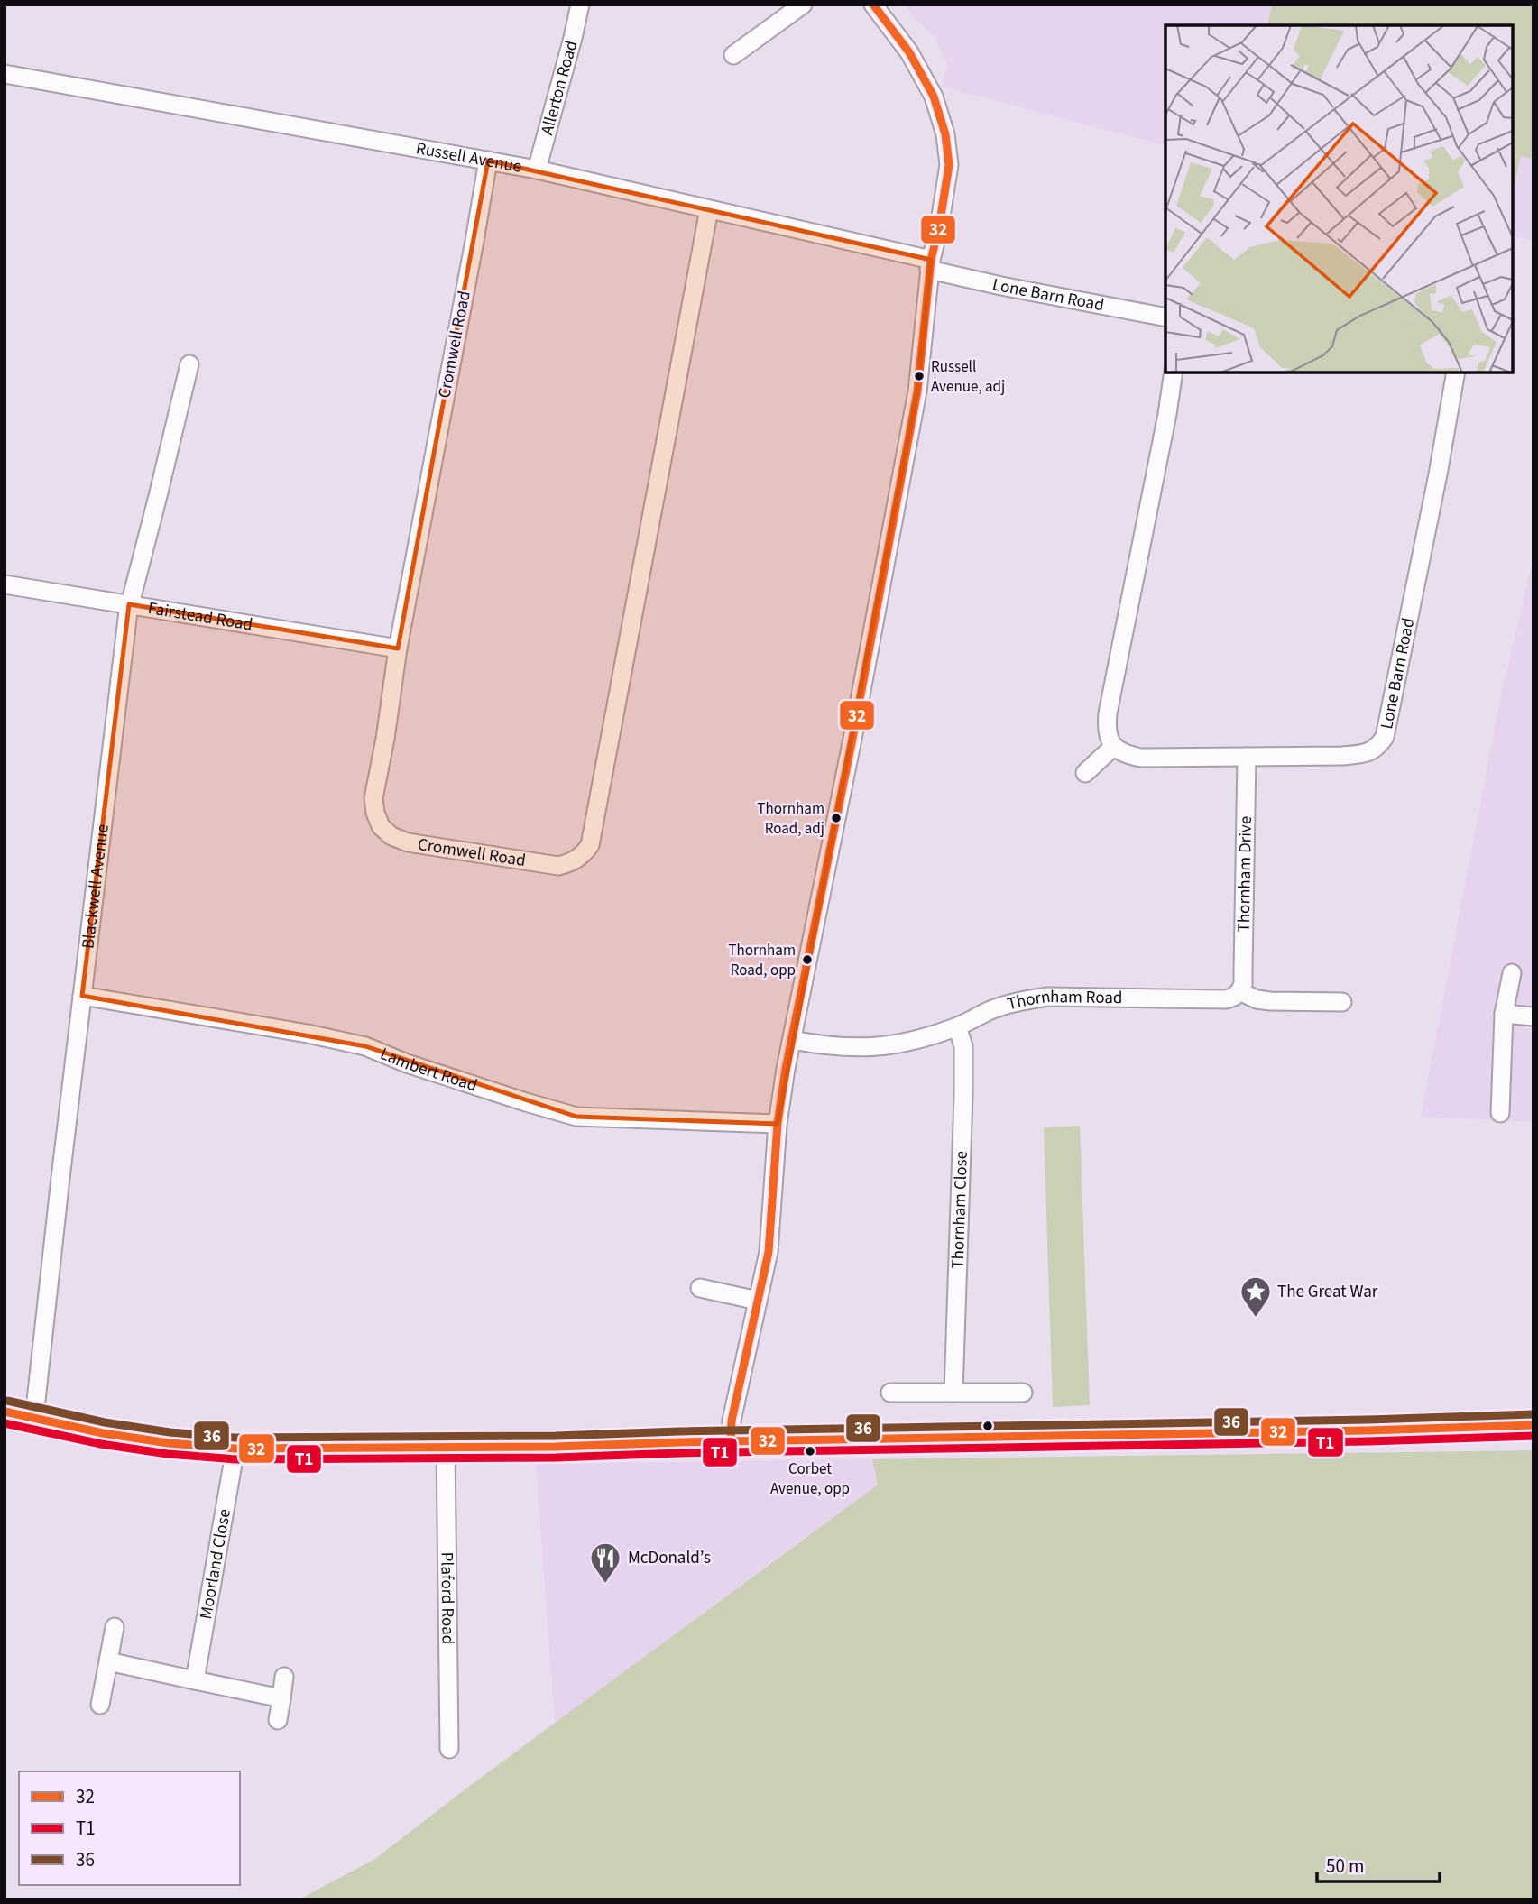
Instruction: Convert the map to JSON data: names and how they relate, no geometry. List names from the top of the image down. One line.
{"streets":{"street":["Allerton Road","Russell Avenue","Lone Barn Road","Cromwell Road","Fairstead Road","Thornham Drive","Blackwell Avenue","Thornham Road","Lambert Road","Thornham Close","Moorland Close","Plaford Road"]},"crossings":[["Allerton Road","Russell Avenue"],["Russell Avenue","Lone Barn Road"],["Russell Avenue","Cromwell Road"],["Lone Barn Road","Thornham Drive"],["Cromwell Road","Fairstead Road"],["Fairstead Road","Blackwell Avenue"],["Thornham Drive","Thornham Road"],["Blackwell Avenue","Lambert Road"],["Thornham Road","Thornham Close"]],"places":{"other":["Russell Avenue, adj","Thornham Road, adj","Thornham Road, opp","Corbet Avenue, opp"],"place":["The Great War"],"restaurant":["McDonald’s"]},"lines":["transit line 32","transit line 36","transit line T1"],"legend":["32","T1","36"],"scale_bar":"50 m"}
